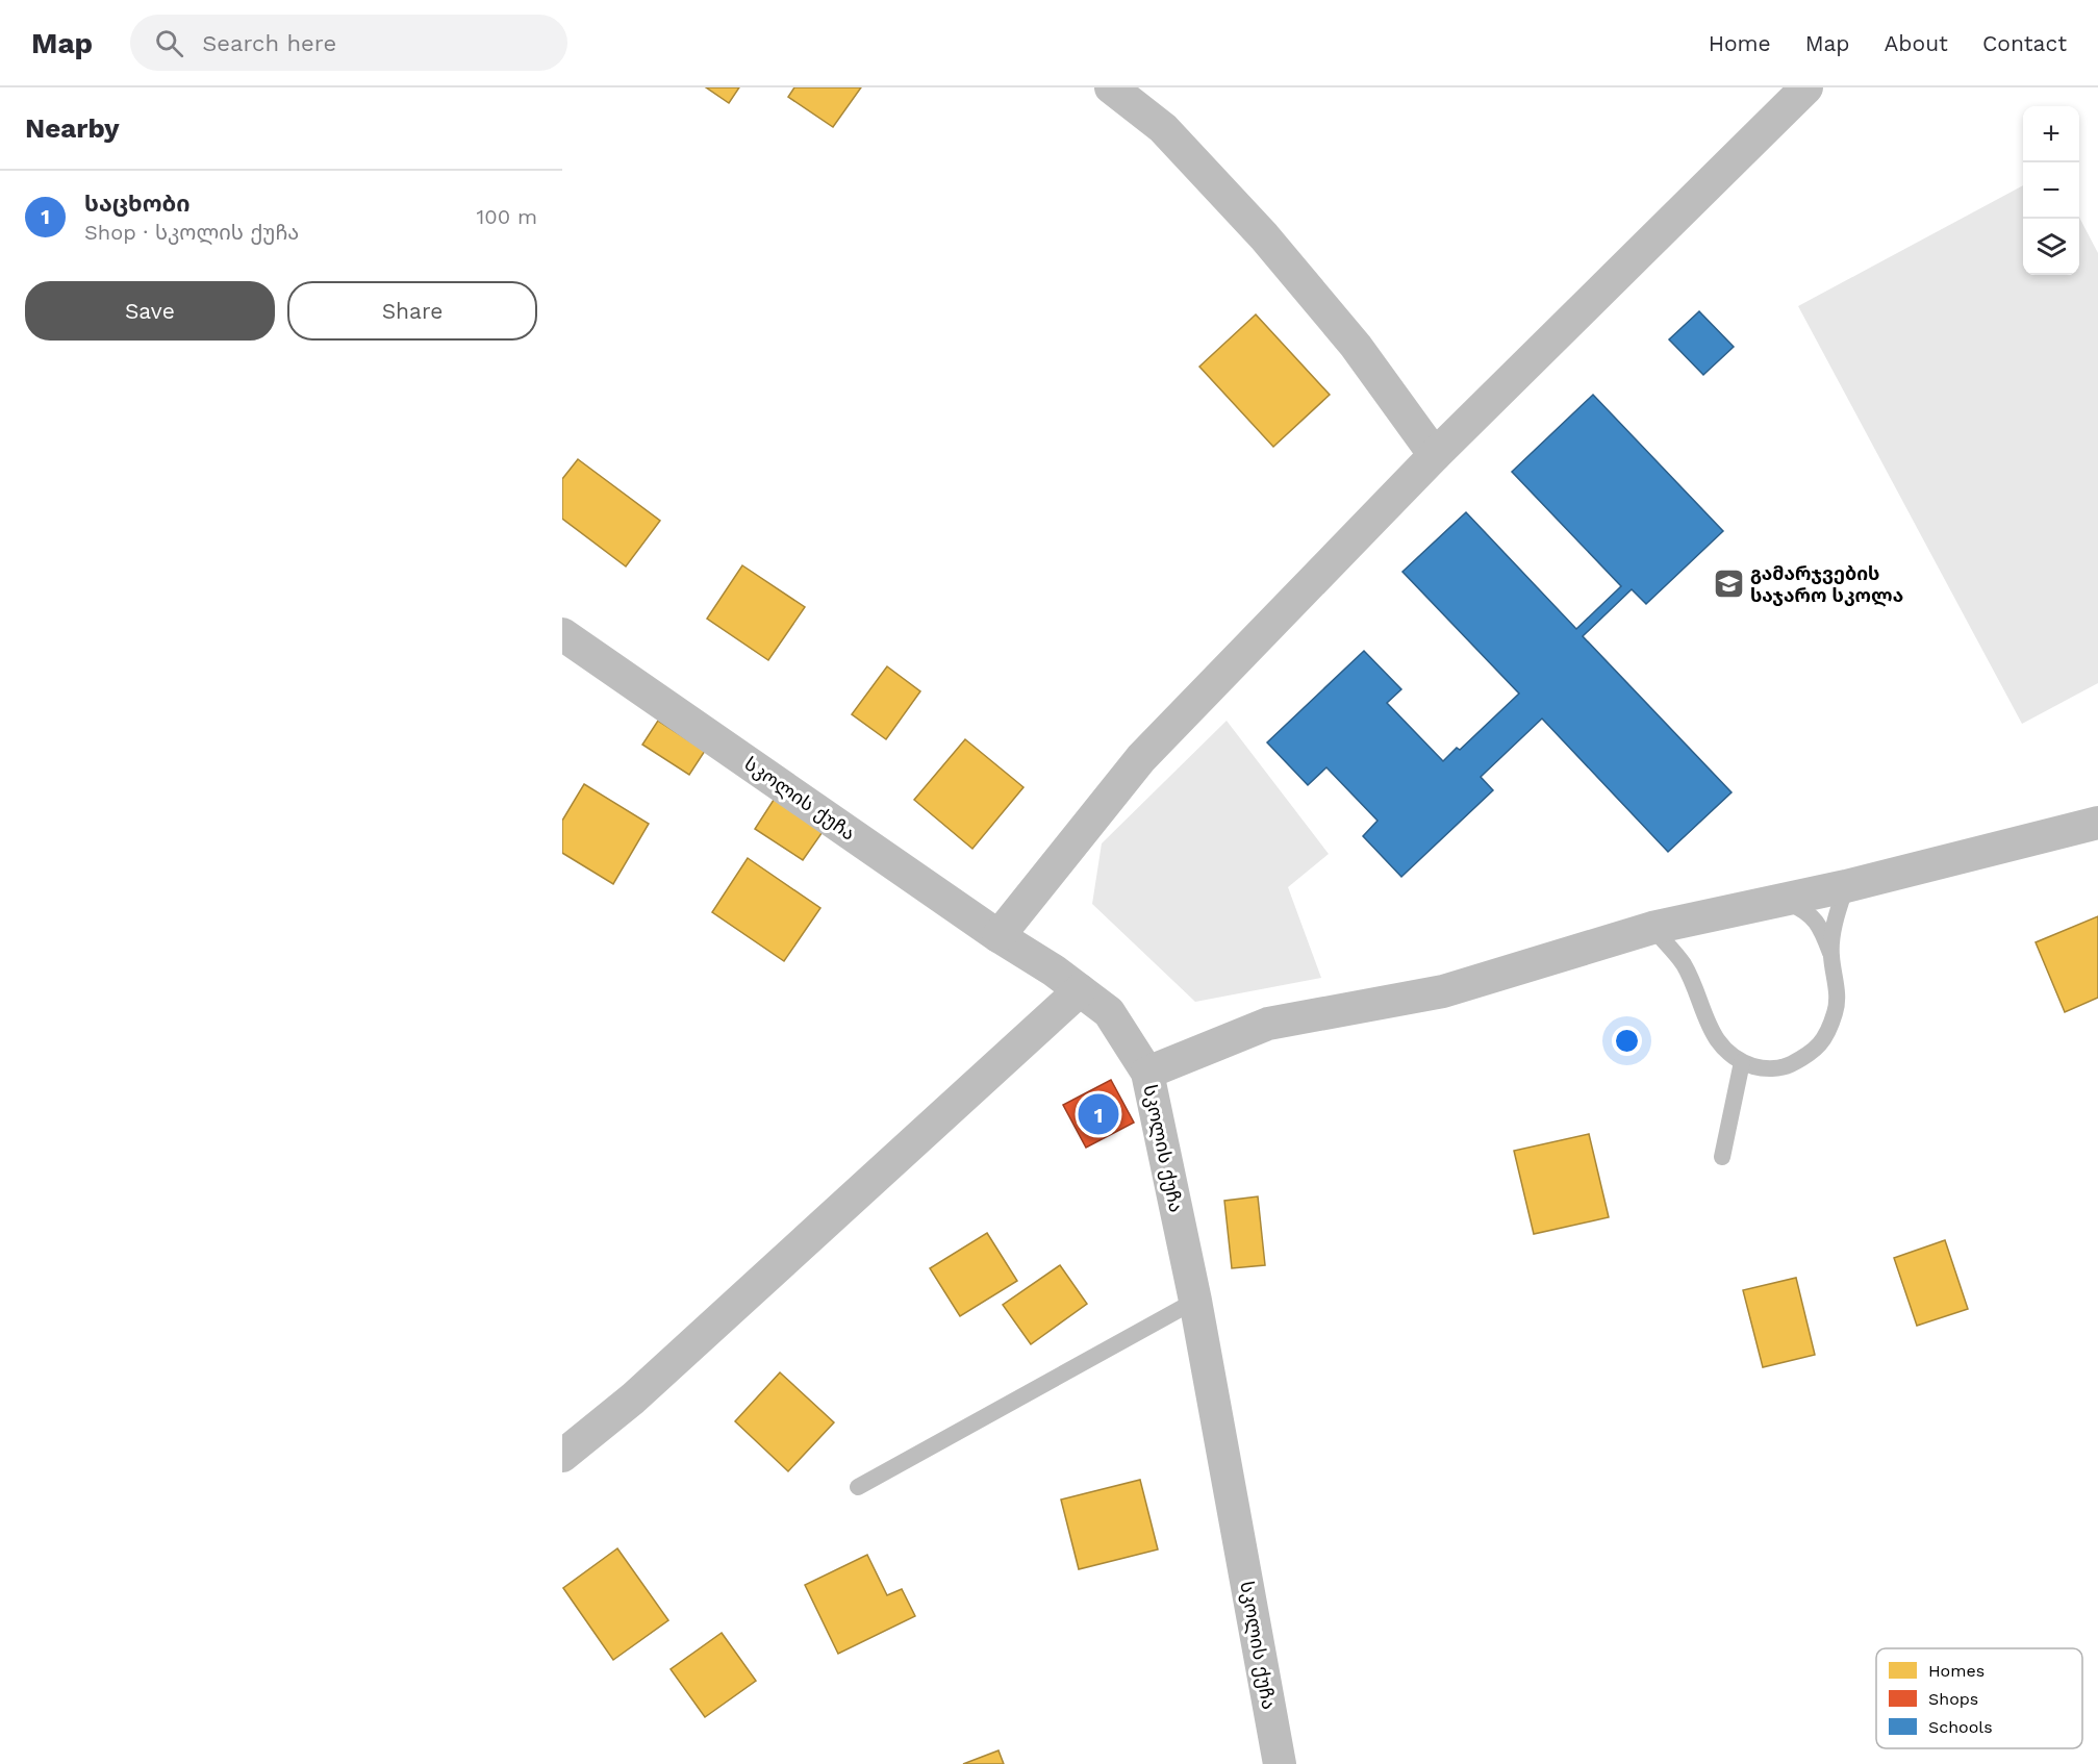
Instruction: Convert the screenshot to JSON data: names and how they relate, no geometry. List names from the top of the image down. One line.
{"streets":{"street":["სკოლის ქუჩა"]},"places":{"school or university":["გამარჯვების საჯარო სკოლა"]},"legend":["Homes","Shops","Schools"],"page":{"header":"Map","search":"Search here","nav":["Home","Map","About","Contact"],"heading":"Nearby","map_buttons":["+","−"],"list":[{"mark":"1","name":"საცხობი","note":"Shop · სკოლის ქუჩა","value":"100 m"}],"buttons":["Save","Share"],"pins":"1"}}
